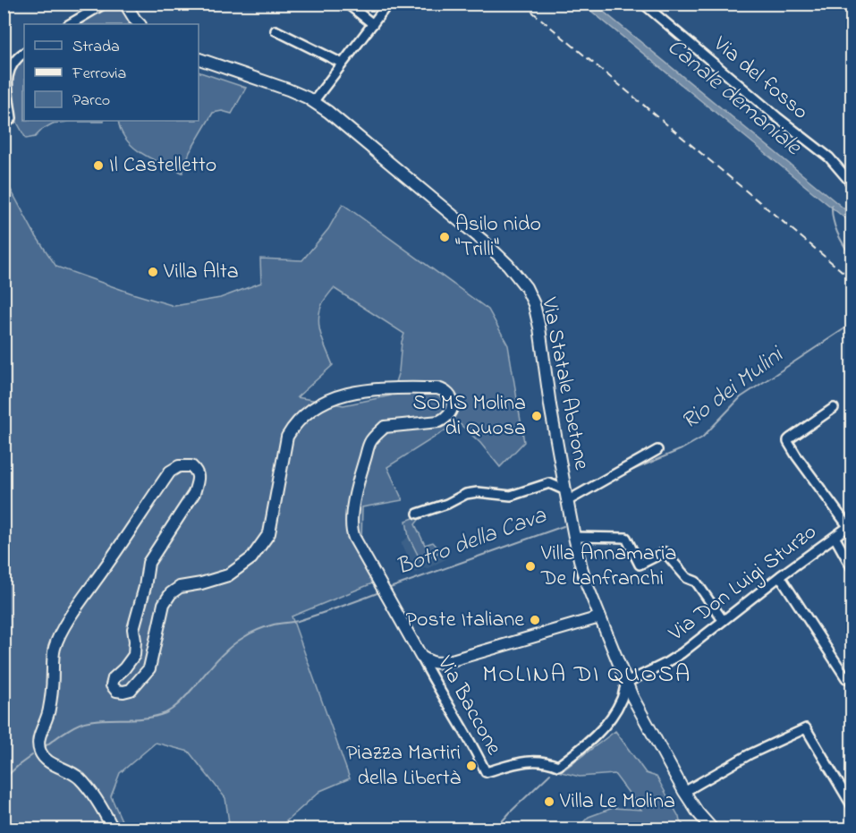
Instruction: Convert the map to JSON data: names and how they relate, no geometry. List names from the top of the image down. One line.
{"streets":{"street":["Via del fosso","Via Statale Abetone","Via Don Luigi Sturzo","Via Baccone"]},"crossings":[["Via Statale Abetone","Via Don Luigi Sturzo"],["Via Statale Abetone","Via Baccone"],["Via Don Luigi Sturzo","Via Baccone"]],"districts":["MOLINA DI QUOSA"],"water":["Canale demaniale","Rio dei Mulini","Botro della Cava"],"places":["Il Castelletto","Asilo nido \"Trilli\"","Villa Alta","SOMS Molina di Quosa","Villa Annamaria De Lanfranchi","Poste Italiane","Piazza Martiri della Libertà","Villa Le Molina"],"legend":["Strada","Ferrovia","Parco"]}
